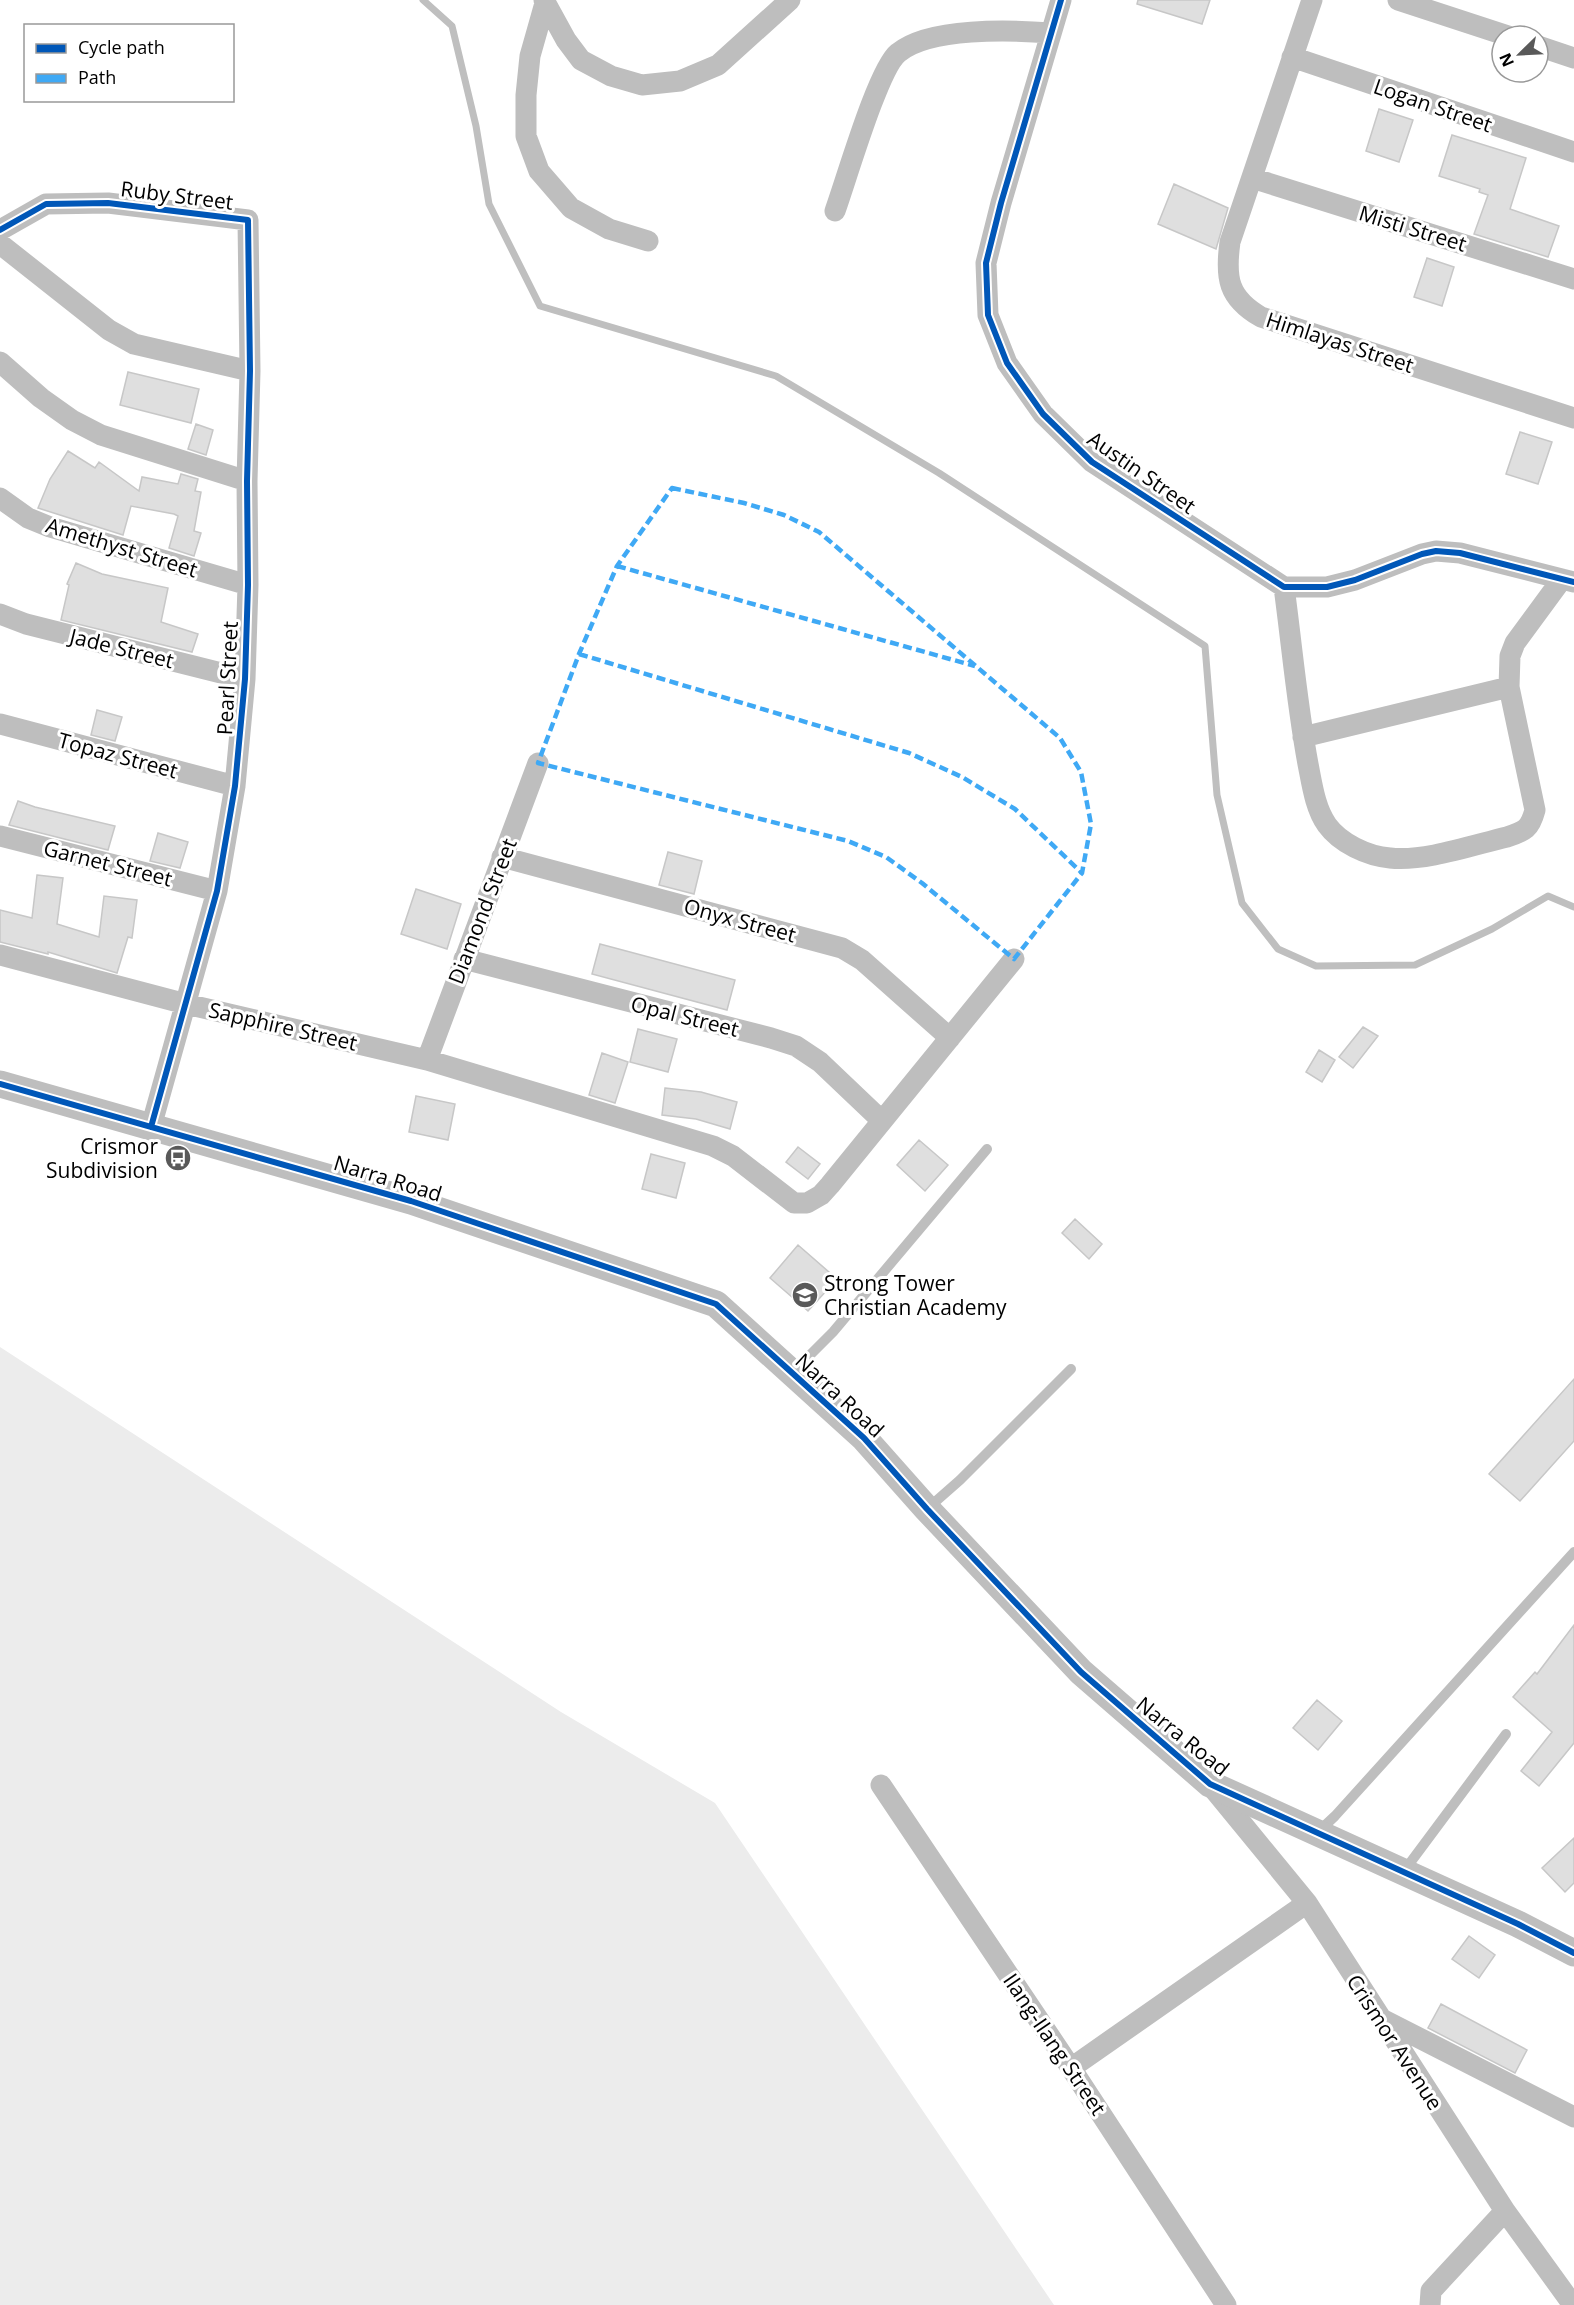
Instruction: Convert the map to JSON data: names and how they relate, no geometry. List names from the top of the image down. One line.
{"streets":{"street":["Logan Street","Ruby Street","Misti Street","Himlayas Street","Austin Street","Amethyst Street","Jade Street","Pearl Street","Topaz Street","Garnet Street","Diamond Street","Onyx Street","Opal Street","Sapphire Street","Narra Road","Crismor Avenue","Ilang-Ilang Street"]},"crossings":[["Logan Street","Himlayas Street"],["Ruby Street","Pearl Street"],["Misti Street","Himlayas Street"],["Amethyst Street","Pearl Street"],["Jade Street","Pearl Street"],["Pearl Street","Topaz Street"],["Pearl Street","Garnet Street"],["Pearl Street","Sapphire Street"],["Pearl Street","Narra Road"],["Diamond Street","Onyx Street"],["Diamond Street","Opal Street"],["Diamond Street","Sapphire Street"],["Opal Street","Sapphire Street"],["Narra Road","Crismor Avenue"]],"places":{"bus stop":["Crismor Subdivision"],"school or university":["Strong Tower Christian Academy"]},"legend":["Cycle path","Path"],"north":"bottom left"}
